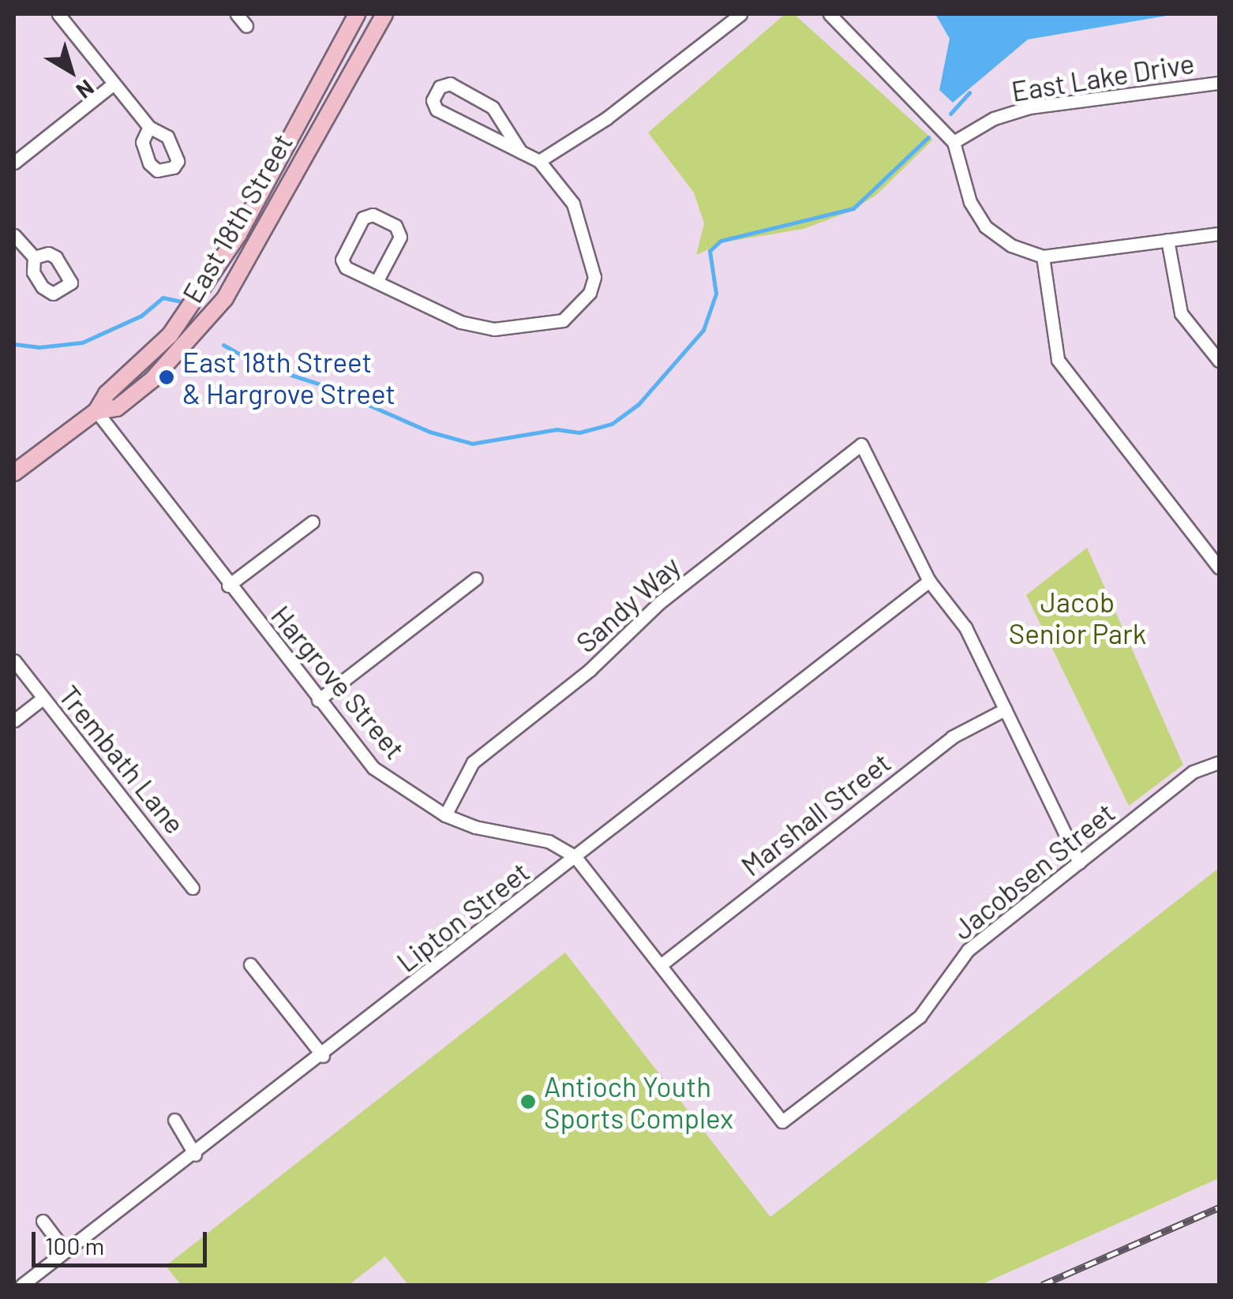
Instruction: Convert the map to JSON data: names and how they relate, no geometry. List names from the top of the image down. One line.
{"streets":{"main road":["East 18th Street"],"street":["East Lake Drive","Sandy Way","Hargrove Street","Trembath Lane","Marshall Street","Jacobsen Street","Lipton Street"]},"crossings":[["East 18th Street","Hargrove Street"],["Sandy Way","Hargrove Street"],["Sandy Way","Lipton Street"],["Hargrove Street","Marshall Street"],["Hargrove Street","Jacobsen Street"],["Hargrove Street","Lipton Street"]],"parks":["Jacob Senior Park"],"places":["East 18th Street & Hargrove Street","Antioch Youth Sports Complex"],"scale_bar":"100 m","north":"bottom right"}
